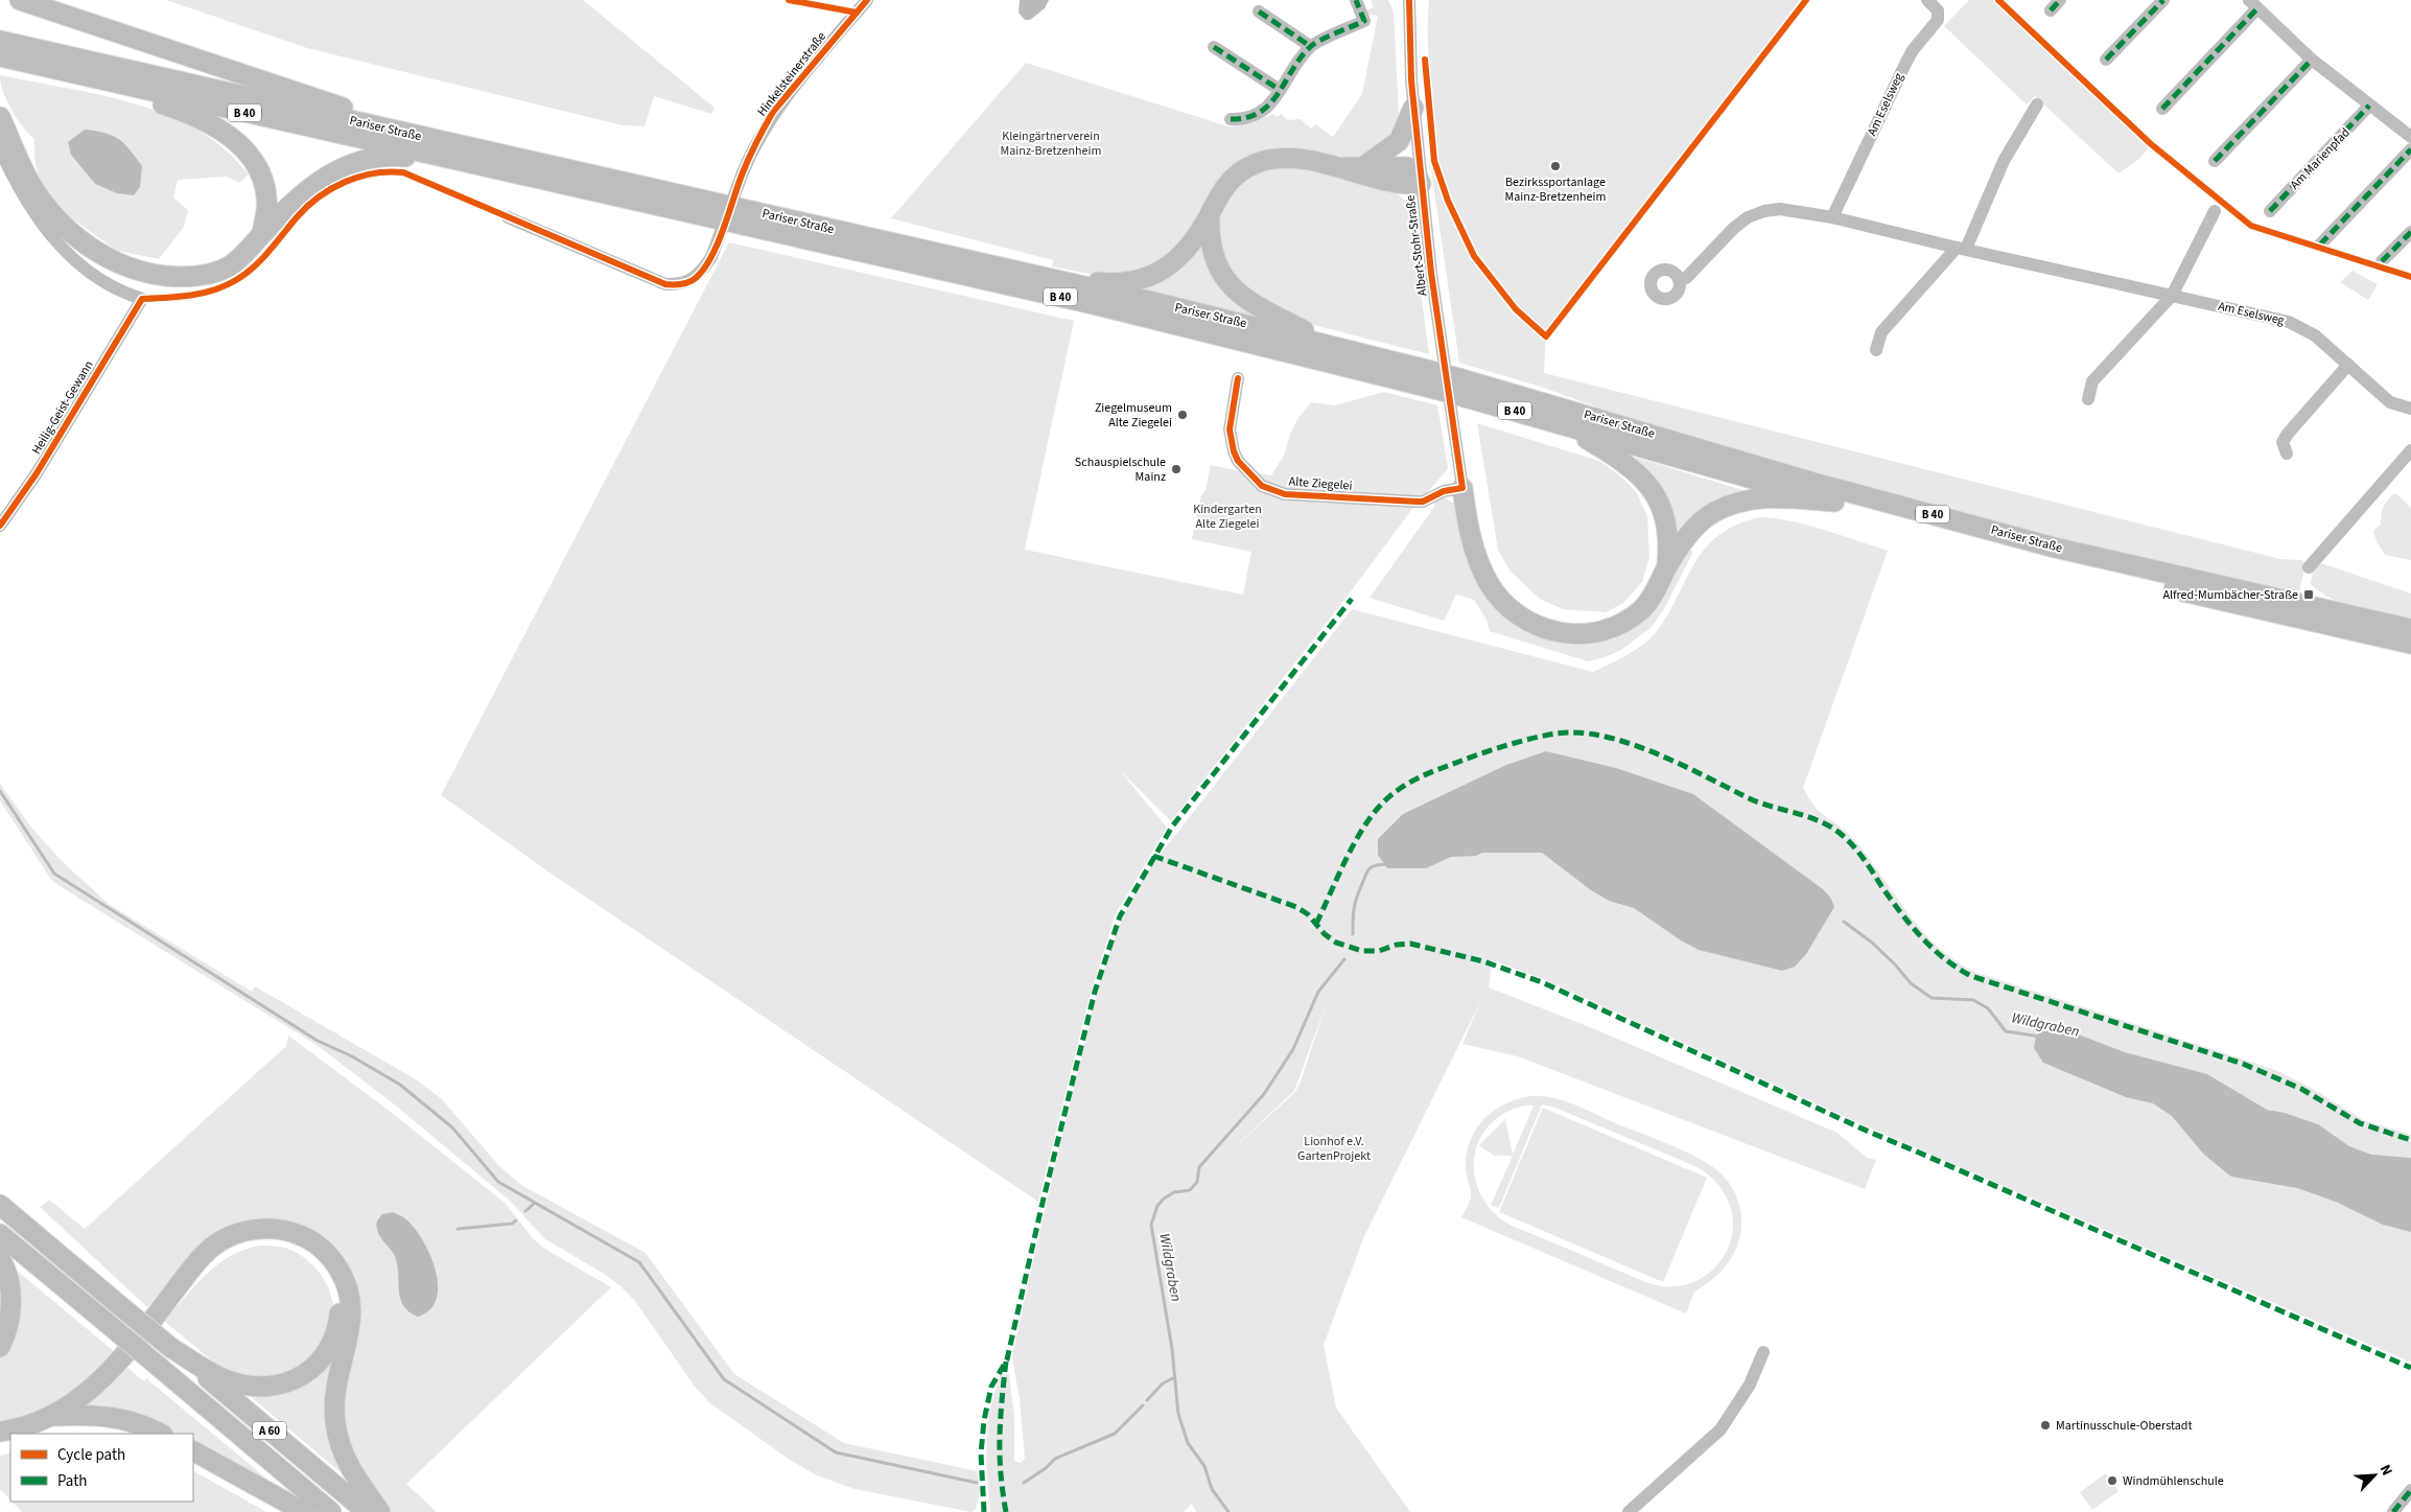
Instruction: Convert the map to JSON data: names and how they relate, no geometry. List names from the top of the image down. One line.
{"streets":{"highway":["B 40","Pariser Straße","A 60"],"street":["Hinkelsteinerstraße","Am Eselsweg","Am Marienpfad","Albert-Stohr-Straße","Heilig-Geist-Gewann","Alte Ziegelei"]},"crossings":[["B 40","Pariser Straße"],["B 40","Albert-Stohr-Straße"],["B 40","Alte Ziegelei"],["Albert-Stohr-Straße","Alte Ziegelei"]],"water":["Wildgraben"],"parks":["Kleingärtnerverein Mainz-Bretzenheim","Kindergarten Alte Ziegelei","Lionhof e.V. GartenProjekt"],"places":{"other":["Bezirkssportanlage Mainz-Bretzenheim","Ziegelmuseum Alte Ziegelei","Schauspielschule Mainz","Martinusschule-Oberstadt","Windmühlenschule"],"transit":["Alfred-Mumbächer-Straße"]},"legend":["Cycle path","Path"],"north":"top right"}
